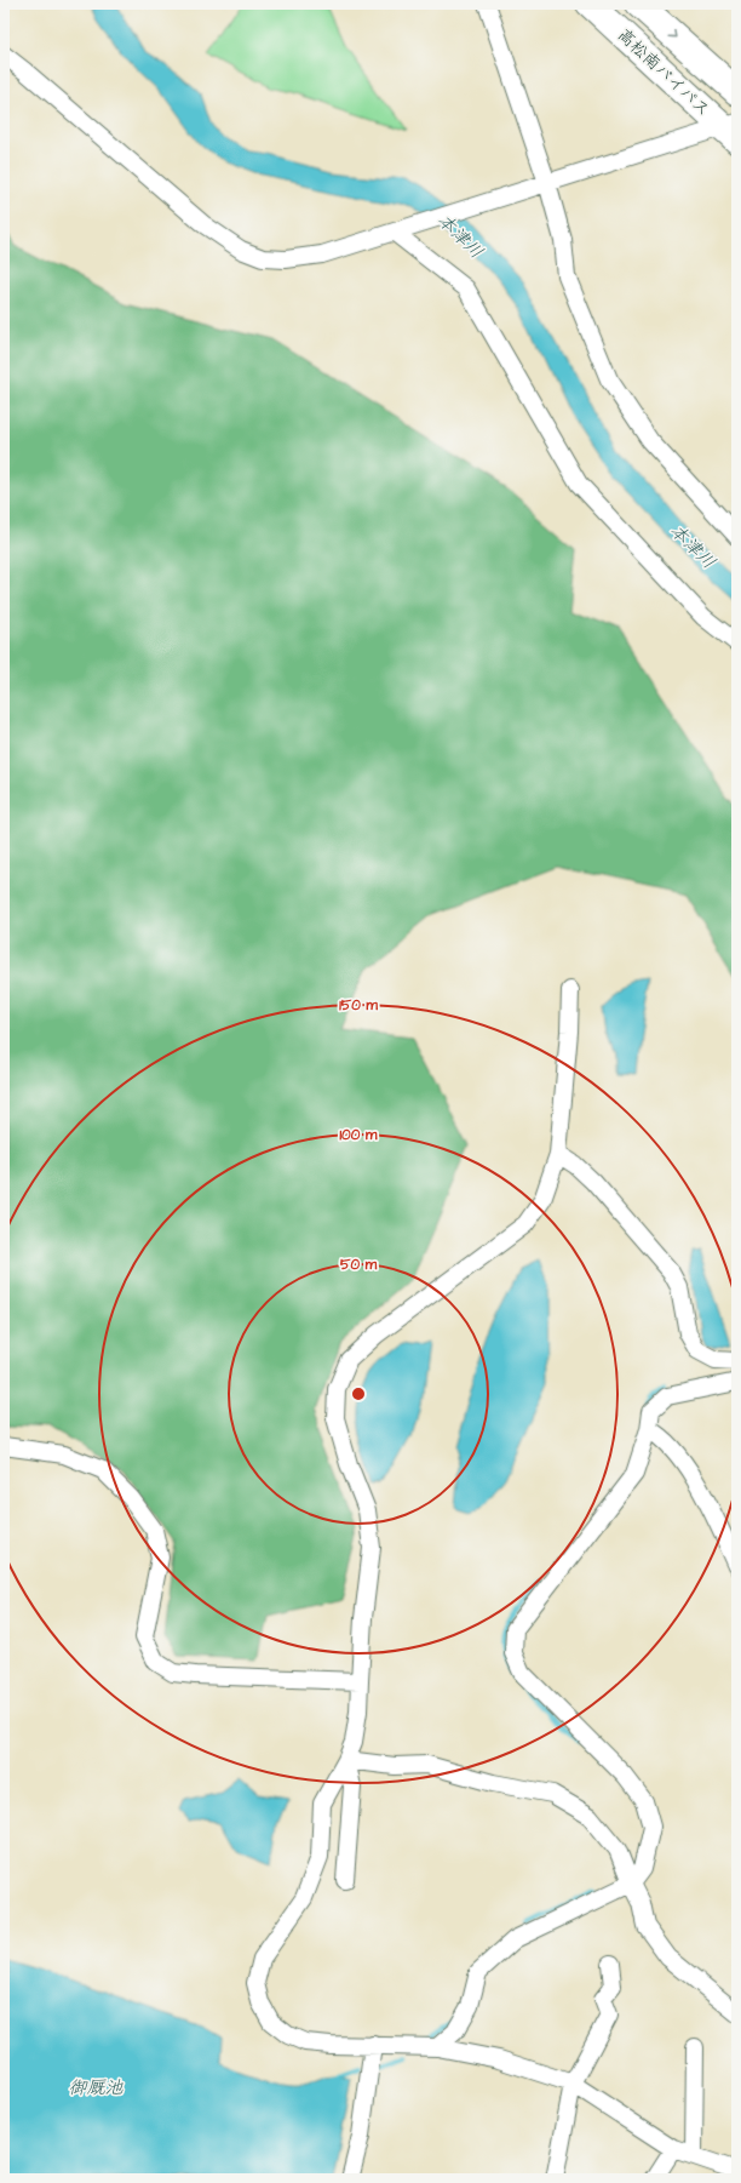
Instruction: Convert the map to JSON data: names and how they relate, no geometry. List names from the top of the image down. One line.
{"streets":{"highway":["高松南バイパス"]},"water":["本津川","御厩池"],"rings":["150 m","100 m","50 m"]}
